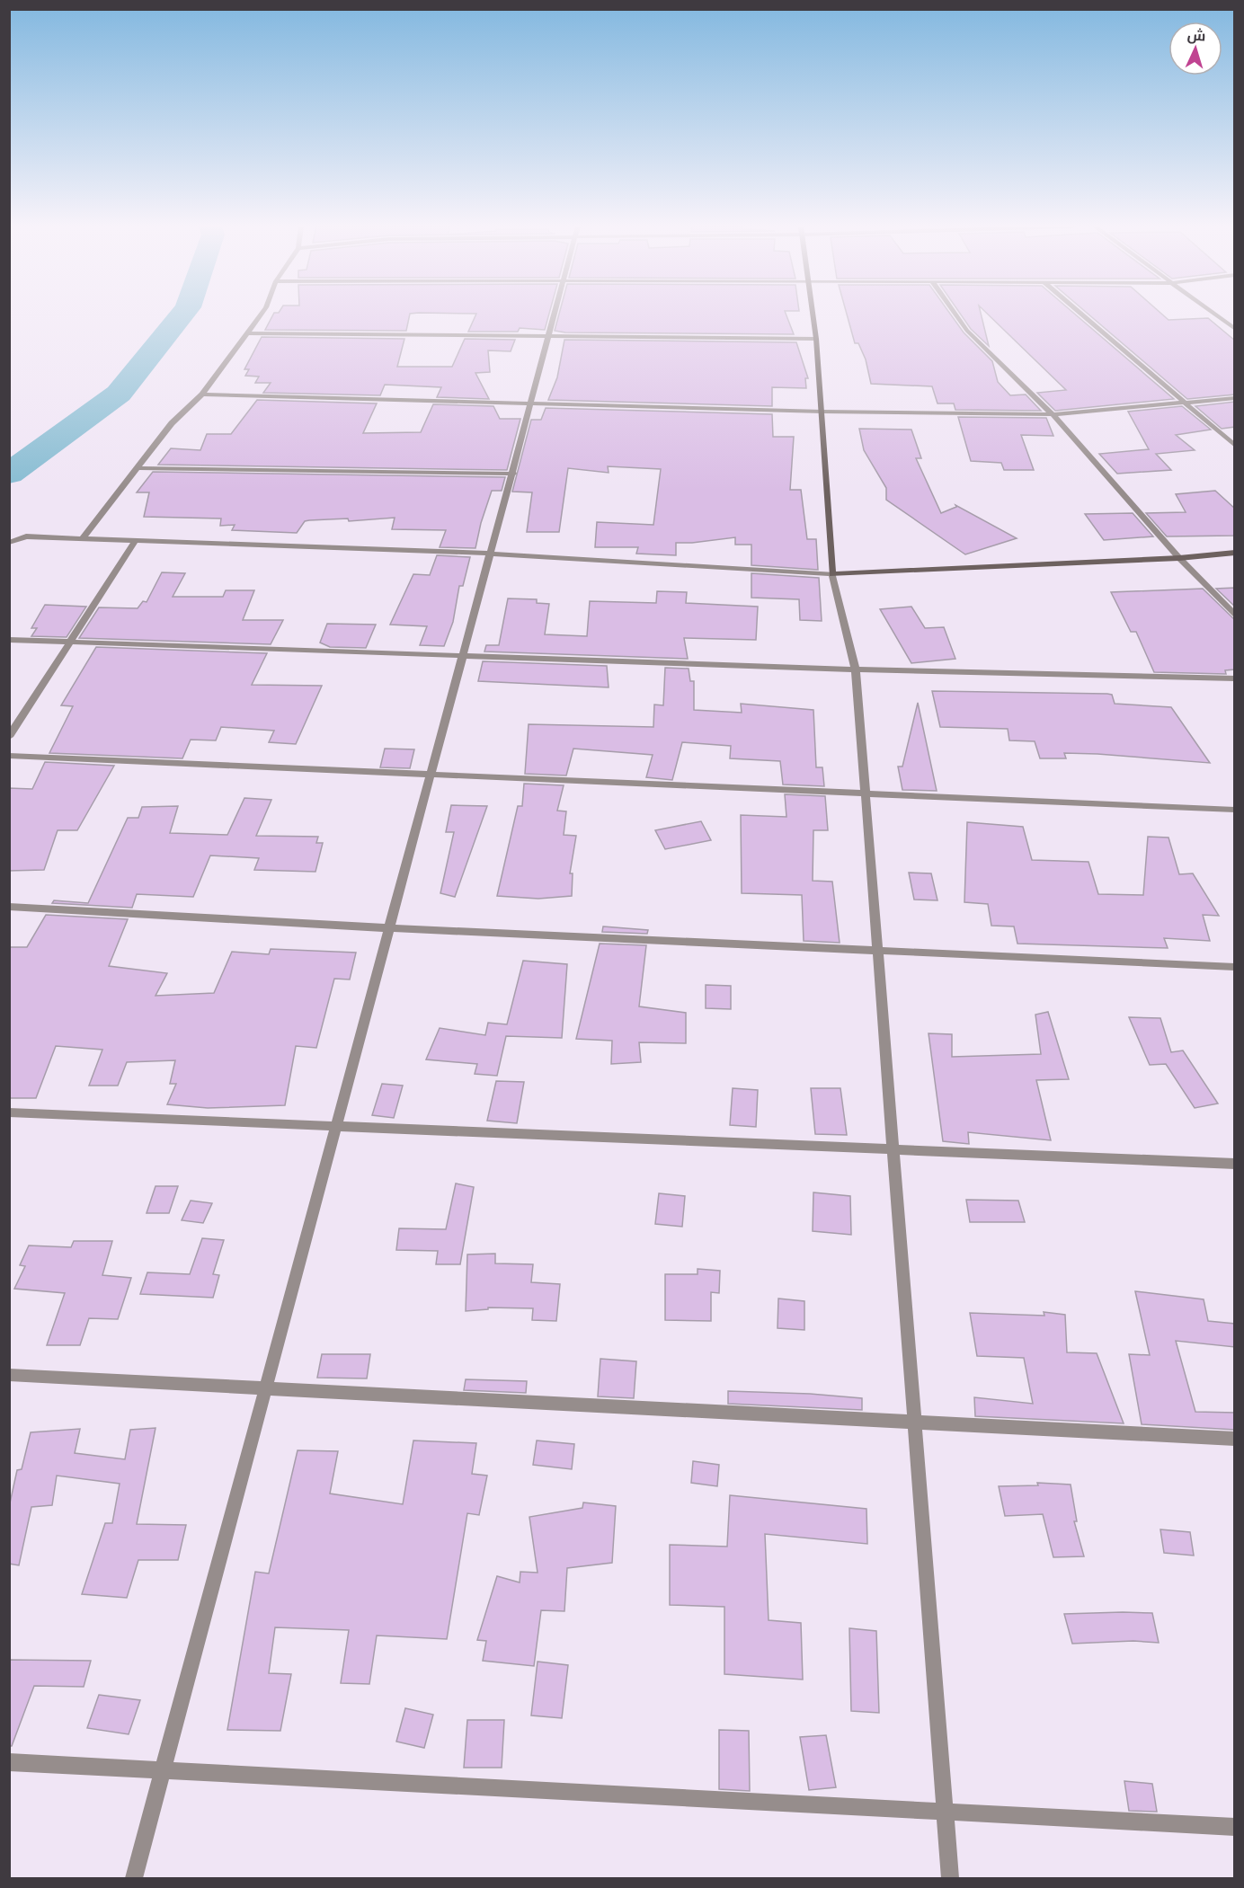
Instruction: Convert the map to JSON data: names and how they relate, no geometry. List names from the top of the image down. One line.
{"north":"top"}
